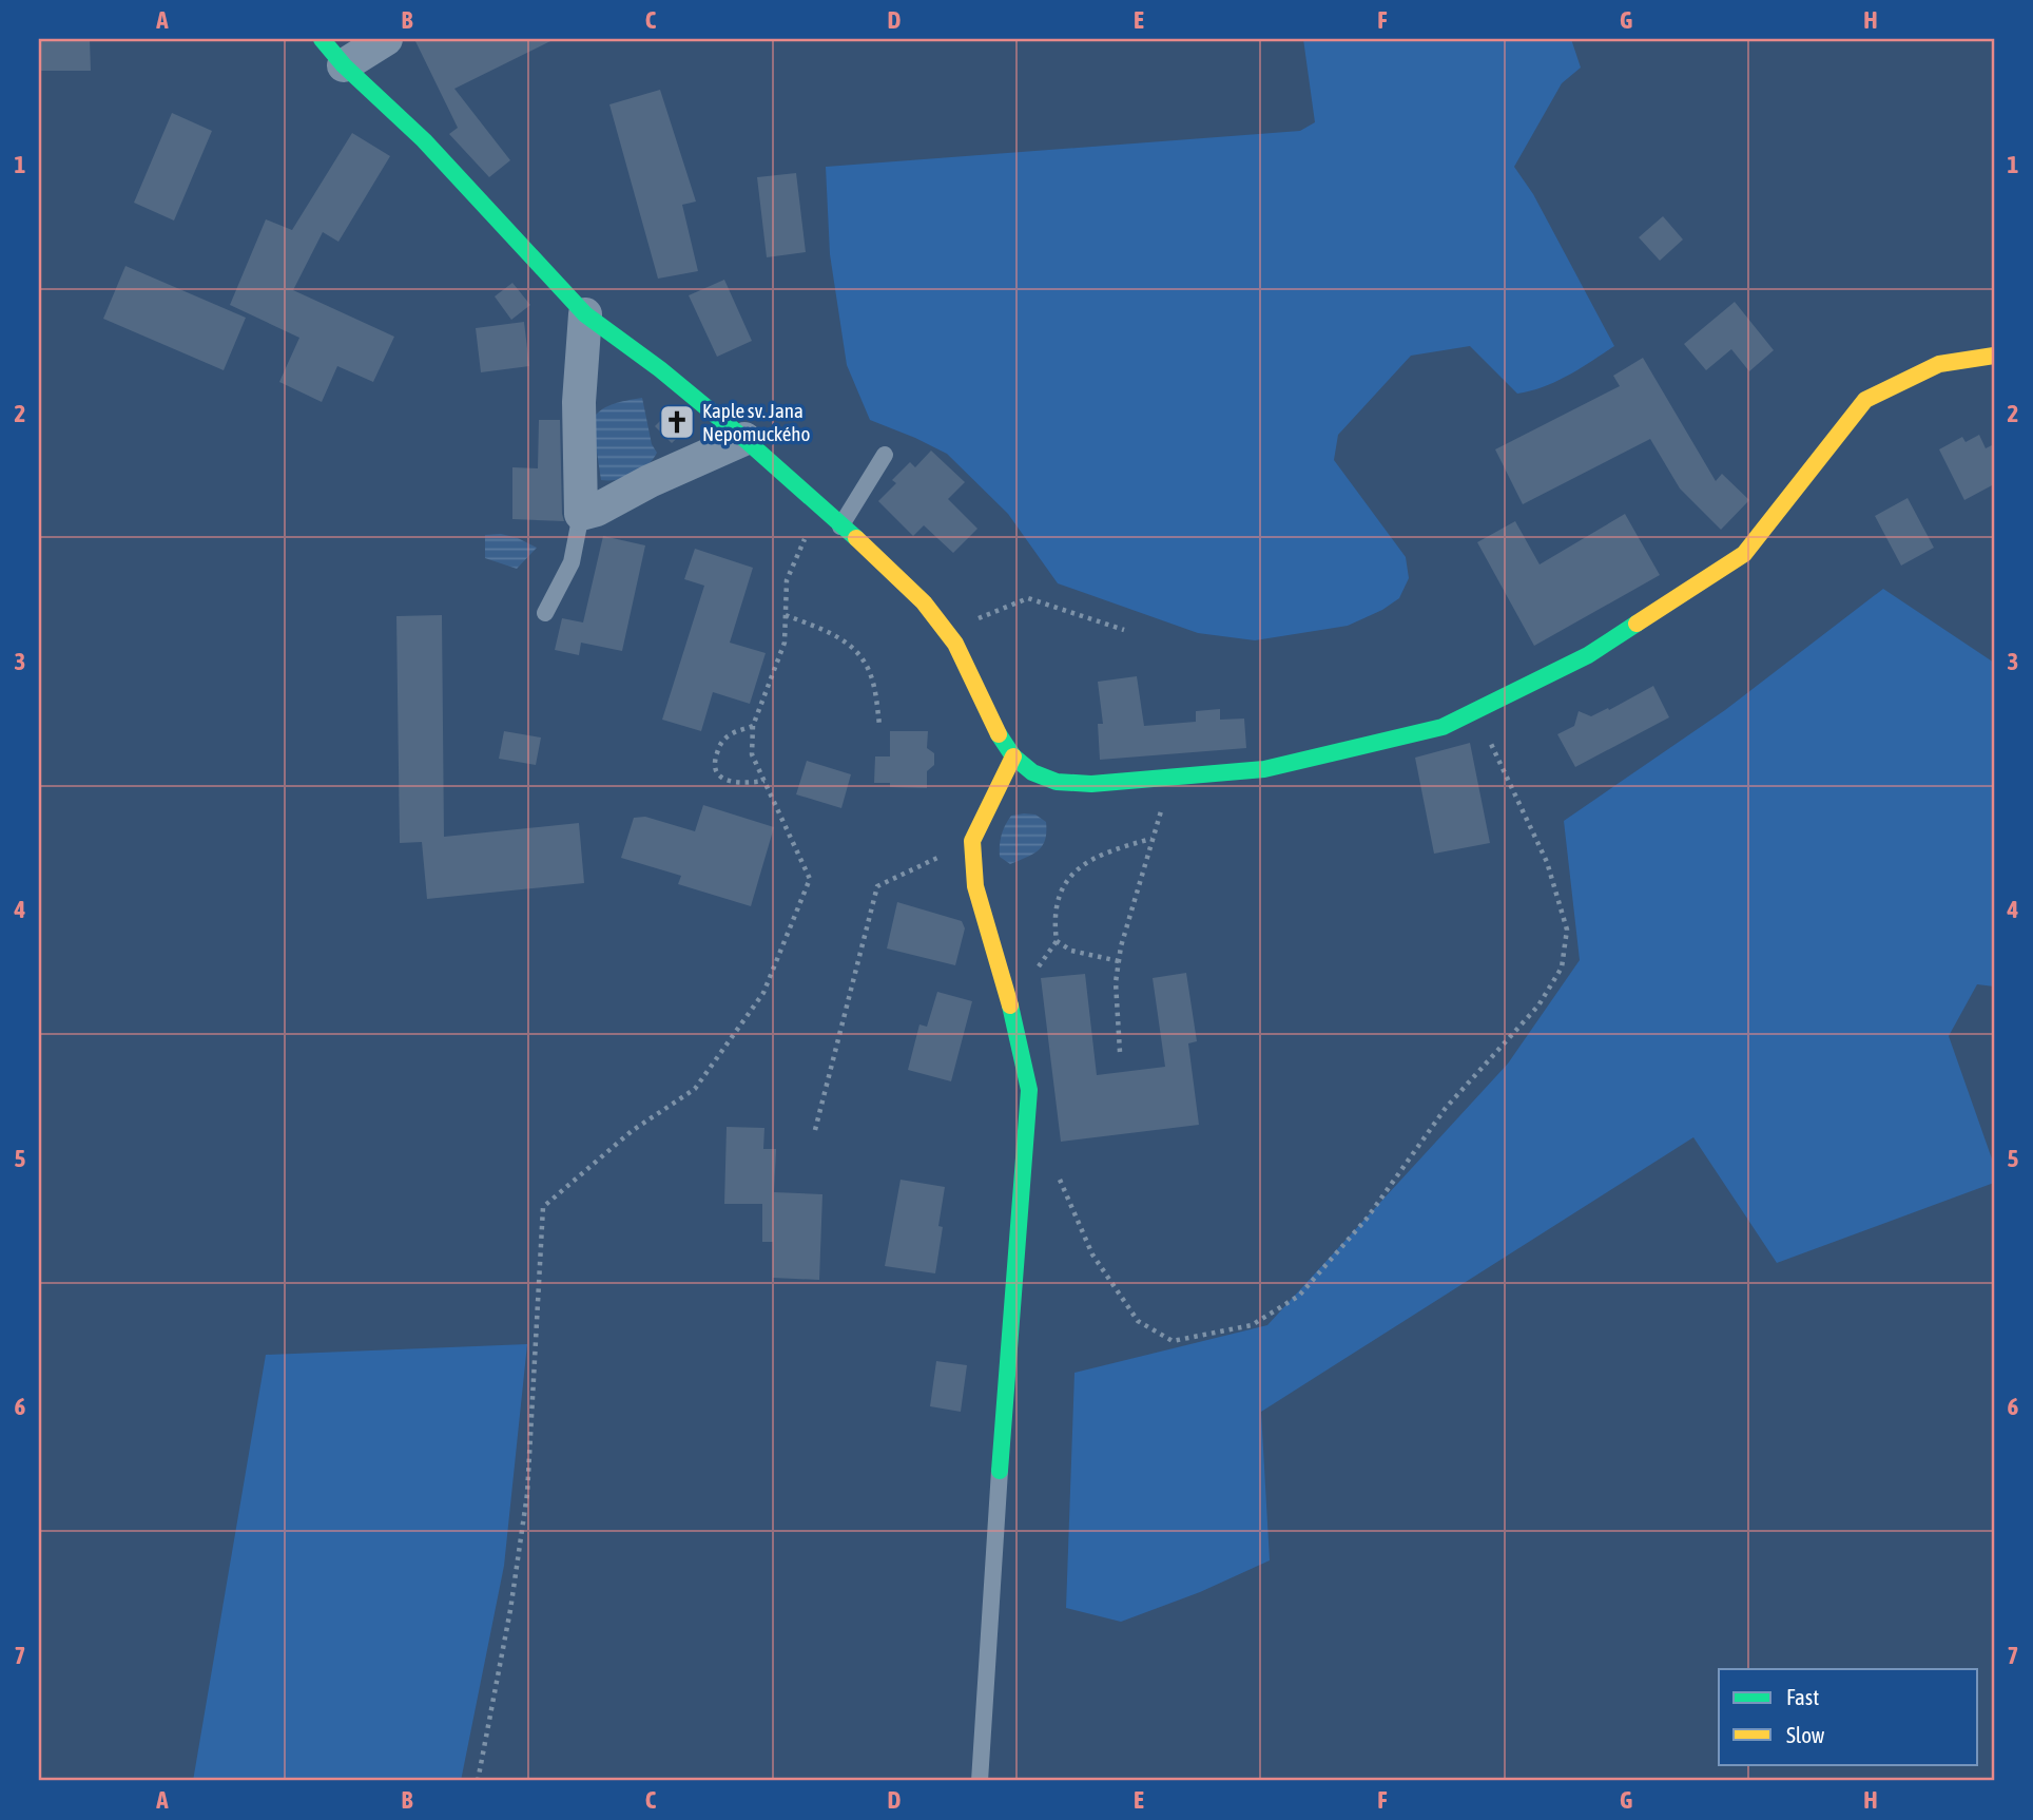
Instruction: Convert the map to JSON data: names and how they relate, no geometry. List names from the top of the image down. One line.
{"places":{"church":["Kaple sv. Jana Nepomuckého"]},"legend":["Fast","Slow"],"grid":{"columns":["A","B","C","D","E","F","G","H"],"rows":["1","2","3","4","5","6","7"]}}
